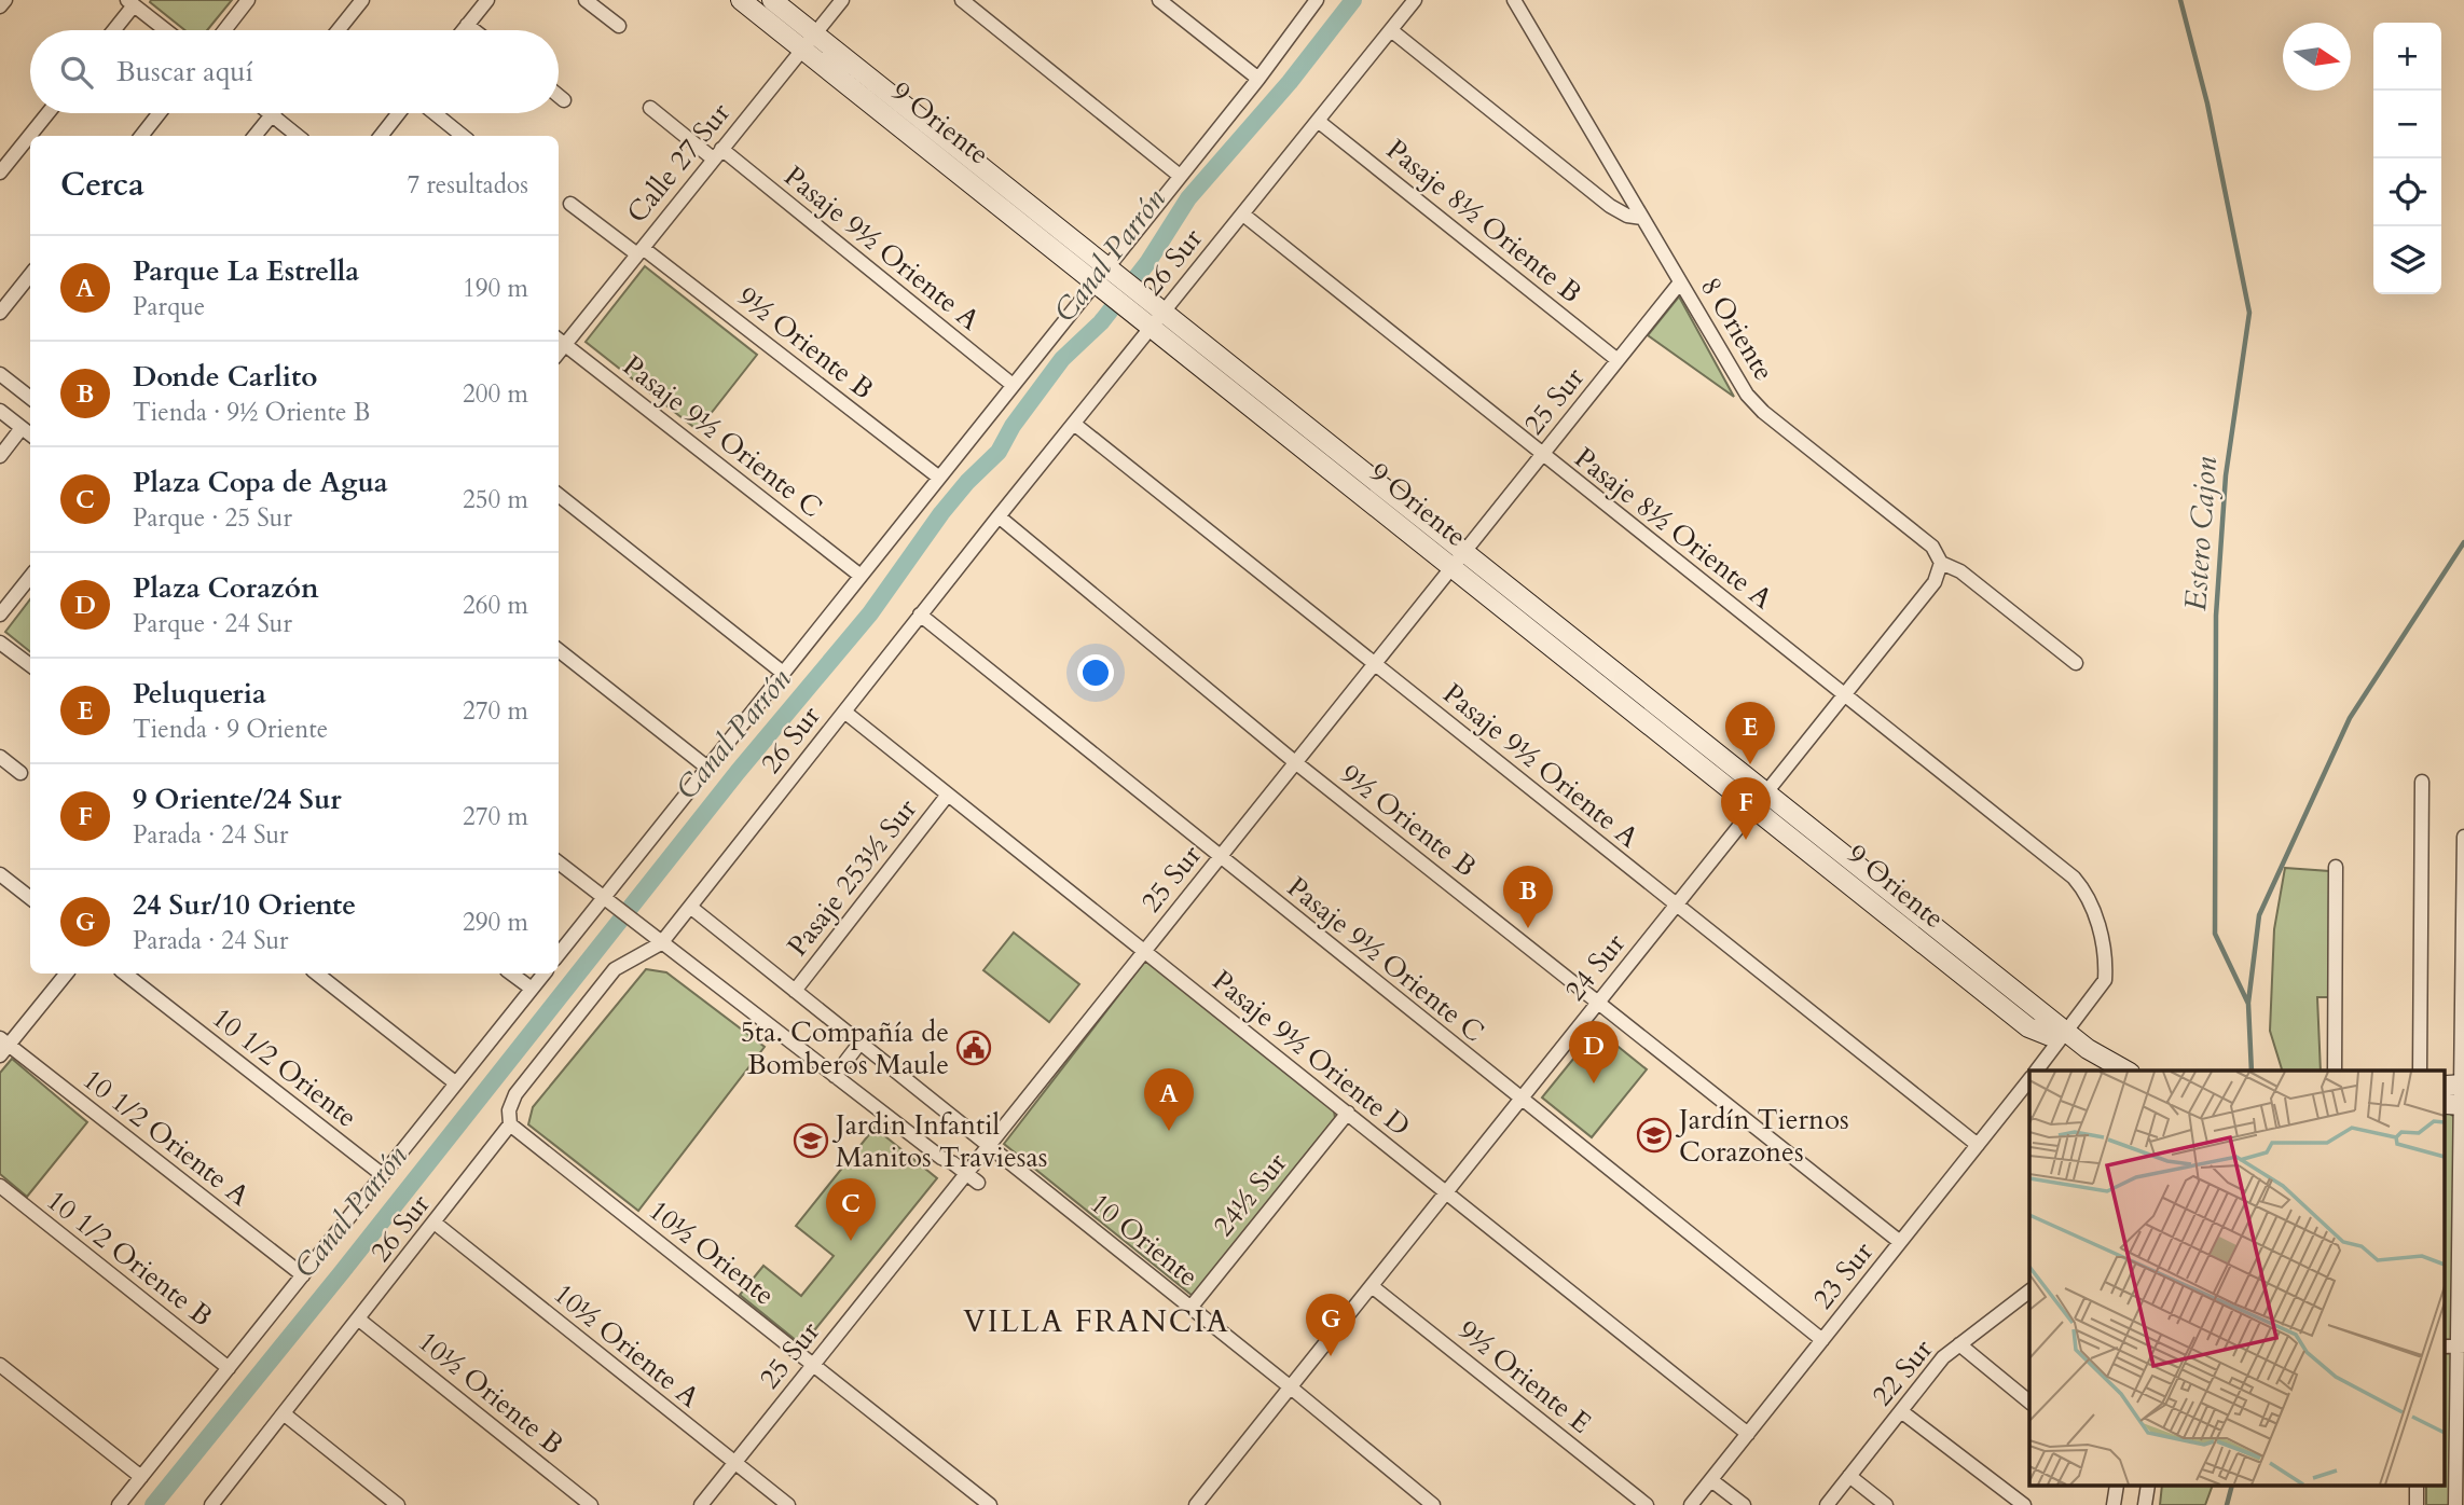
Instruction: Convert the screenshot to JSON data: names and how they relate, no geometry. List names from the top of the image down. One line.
{"streets":{"street":["9 Oriente","Calle 27 Sur","Pasaje 8½ Oriente B","Pasaje 9½ Oriente A","26 Sur","8 Oriente","9½ Oriente B","25 Sur","Pasaje 9½ Oriente C","Pasaje 8½ Oriente A","Pasaje 253½ Sur","24 Sur","Pasaje 9½ Oriente D","10 1/2 Oriente","10 1/2 Oriente A","24½ Sur","10 Oriente","10½ Oriente","10 1/2 Oriente B","23 Sur","10½ Oriente A","22 Sur","9½ Oriente E","10½ Oriente B"]},"crossings":[["9 Oriente","Calle 27 Sur"],["9 Oriente","26 Sur"],["9 Oriente","25 Sur"],["9 Oriente","24 Sur"],["9 Oriente","23 Sur"],["Calle 27 Sur","Pasaje 9½ Oriente A"],["Calle 27 Sur","9½ Oriente B"],["Calle 27 Sur","Pasaje 9½ Oriente C"],["Pasaje 8½ Oriente B","26 Sur"],["Pasaje 8½ Oriente B","25 Sur"],["Pasaje 9½ Oriente A","26 Sur"],["Pasaje 9½ Oriente A","25 Sur"],["Pasaje 9½ Oriente A","24 Sur"],["Pasaje 9½ Oriente A","23 Sur"],["26 Sur","9½ Oriente B"],["26 Sur","Pasaje 9½ Oriente C"],["26 Sur","Pasaje 8½ Oriente A"],["26 Sur","Pasaje 9½ Oriente D"],["26 Sur","10 1/2 Oriente"],["26 Sur","10 1/2 Oriente A"],["26 Sur","10 Oriente"],["26 Sur","10½ Oriente"],["26 Sur","10 1/2 Oriente B"],["26 Sur","10½ Oriente A"],["26 Sur","10½ Oriente B"],["8 Oriente","25 Sur"],["8 Oriente","24 Sur"],["9½ Oriente B","25 Sur"],["9½ Oriente B","24 Sur"],["9½ Oriente B","23 Sur"],["25 Sur","Pasaje 9½ Oriente C"],["25 Sur","Pasaje 8½ Oriente A"],["25 Sur","Pasaje 9½ Oriente D"],["25 Sur","10 Oriente"],["25 Sur","10½ Oriente"],["25 Sur","10½ Oriente A"],["Pasaje 9½ Oriente C","24 Sur"],["Pasaje 9½ Oriente C","23 Sur"],["Pasaje 8½ Oriente A","24 Sur"],["Pasaje 8½ Oriente A","23 Sur"],["Pasaje 253½ Sur","Pasaje 9½ Oriente D"],["Pasaje 253½ Sur","10 Oriente"],["24 Sur","Pasaje 9½ Oriente D"],["24 Sur","10 Oriente"],["24 Sur","9½ Oriente E"],["Pasaje 9½ Oriente D","24½ Sur"],["Pasaje 9½ Oriente D","23 Sur"],["24½ Sur","10 Oriente"]],"districts":["VILLA FRANCIA"],"water":["Canal Parrón","Estero Cajon"],"places":{"public building":["5ta. Compañía de Bomberos Maule"],"school or university":["Jardín Tiernos Corazones","Jardin Infantil Manitos Traviesas"]},"north":"right","page":{"map_buttons":["+","−"],"search":"Buscar aquí","heading":["Cerca","7 resultados"],"list":[{"mark":"A","name":"Parque La Estrella","note":"Parque","value":"190 m"},{"mark":"B","name":"Donde Carlito","note":"Tienda · 9½ Oriente B","value":"200 m"},{"mark":"C","name":"Plaza Copa de Agua","note":"Parque · 25 Sur","value":"250 m"},{"mark":"D","name":"Plaza Corazón","note":"Parque · 24 Sur","value":"260 m"},{"mark":"E","name":"Peluqueria","note":"Tienda · 9 Oriente","value":"270 m"},{"mark":"F","name":"9 Oriente/24 Sur","note":"Parada · 24 Sur","value":"270 m"},{"mark":"G","name":"24 Sur/10 Oriente","note":"Parada · 24 Sur","value":"290 m"}],"pins":["E","F","B","D","A","C","G"]}}
